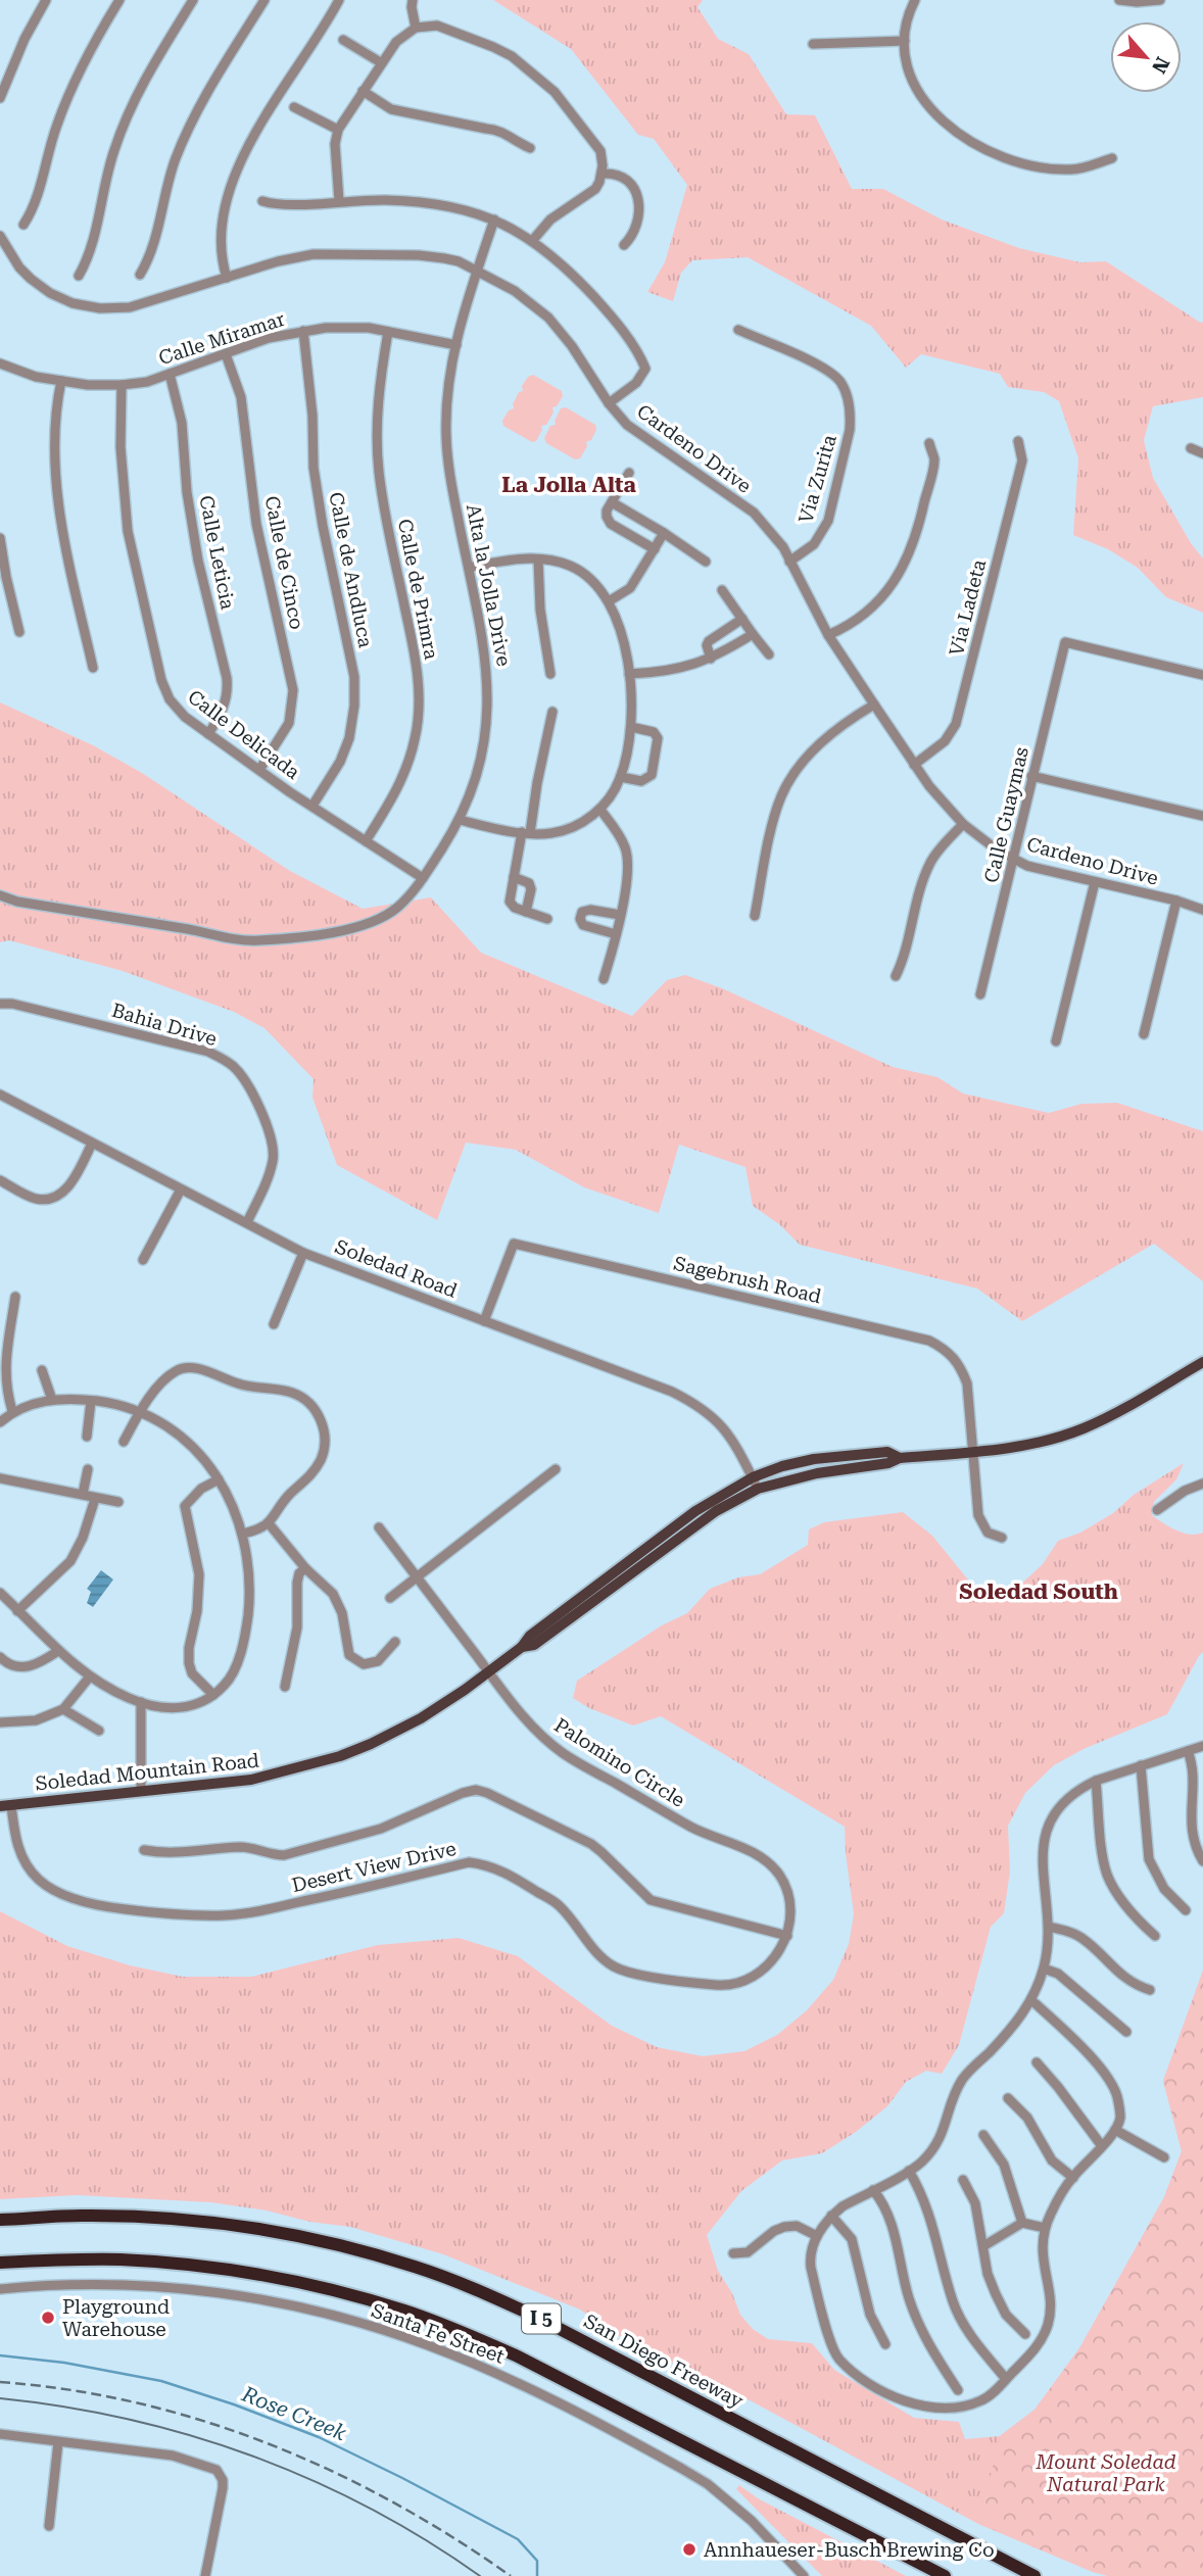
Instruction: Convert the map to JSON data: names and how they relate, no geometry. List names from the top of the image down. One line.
{"streets":{"highway":["I 5","San Diego Freeway"],"main road":["Soledad Mountain Road"],"street":["Calle Miramar","Cardeno Drive","Via Zurita","Calle Leticia","Calle de Cinco","Calle de Andluca","Alta la Jolla Drive","Calle de Primra","Via Ladeta","Calle Delicada","Calle Guaymas","Bahia Drive","Soledad Road","Sagebrush Road","Palomino Circle","Desert View Drive","Santa Fe Street"]},"crossings":[["Calle Miramar","Calle Leticia"],["Calle Miramar","Calle de Cinco"],["Calle Miramar","Calle de Andluca"],["Calle Miramar","Alta la Jolla Drive"],["Calle Miramar","Calle de Primra"],["Calle Miramar","Calle Delicada"],["Cardeno Drive","Via Zurita"],["Cardeno Drive","Alta la Jolla Drive"],["Cardeno Drive","Via Ladeta"],["Cardeno Drive","Calle Guaymas"],["Calle Leticia","Calle Delicada"],["Calle de Cinco","Calle Delicada"],["Calle de Andluca","Calle Delicada"],["Alta la Jolla Drive","Calle Delicada"],["Calle de Primra","Calle Delicada"],["Bahia Drive","Soledad Road"],["Soledad Road","Sagebrush Road"],["Soledad Road","Soledad Mountain Road"],["Sagebrush Road","Soledad Mountain Road"],["Palomino Circle","Soledad Mountain Road"],["Palomino Circle","Desert View Drive"],["Soledad Mountain Road","Desert View Drive"]],"districts":["La Jolla Alta","Soledad South"],"water":["Rose Creek"],"parks":["Mount Soledad Natural Park"],"places":["Playground Warehouse","Annhaueser-Busch Brewing Co"],"north":"bottom right"}
